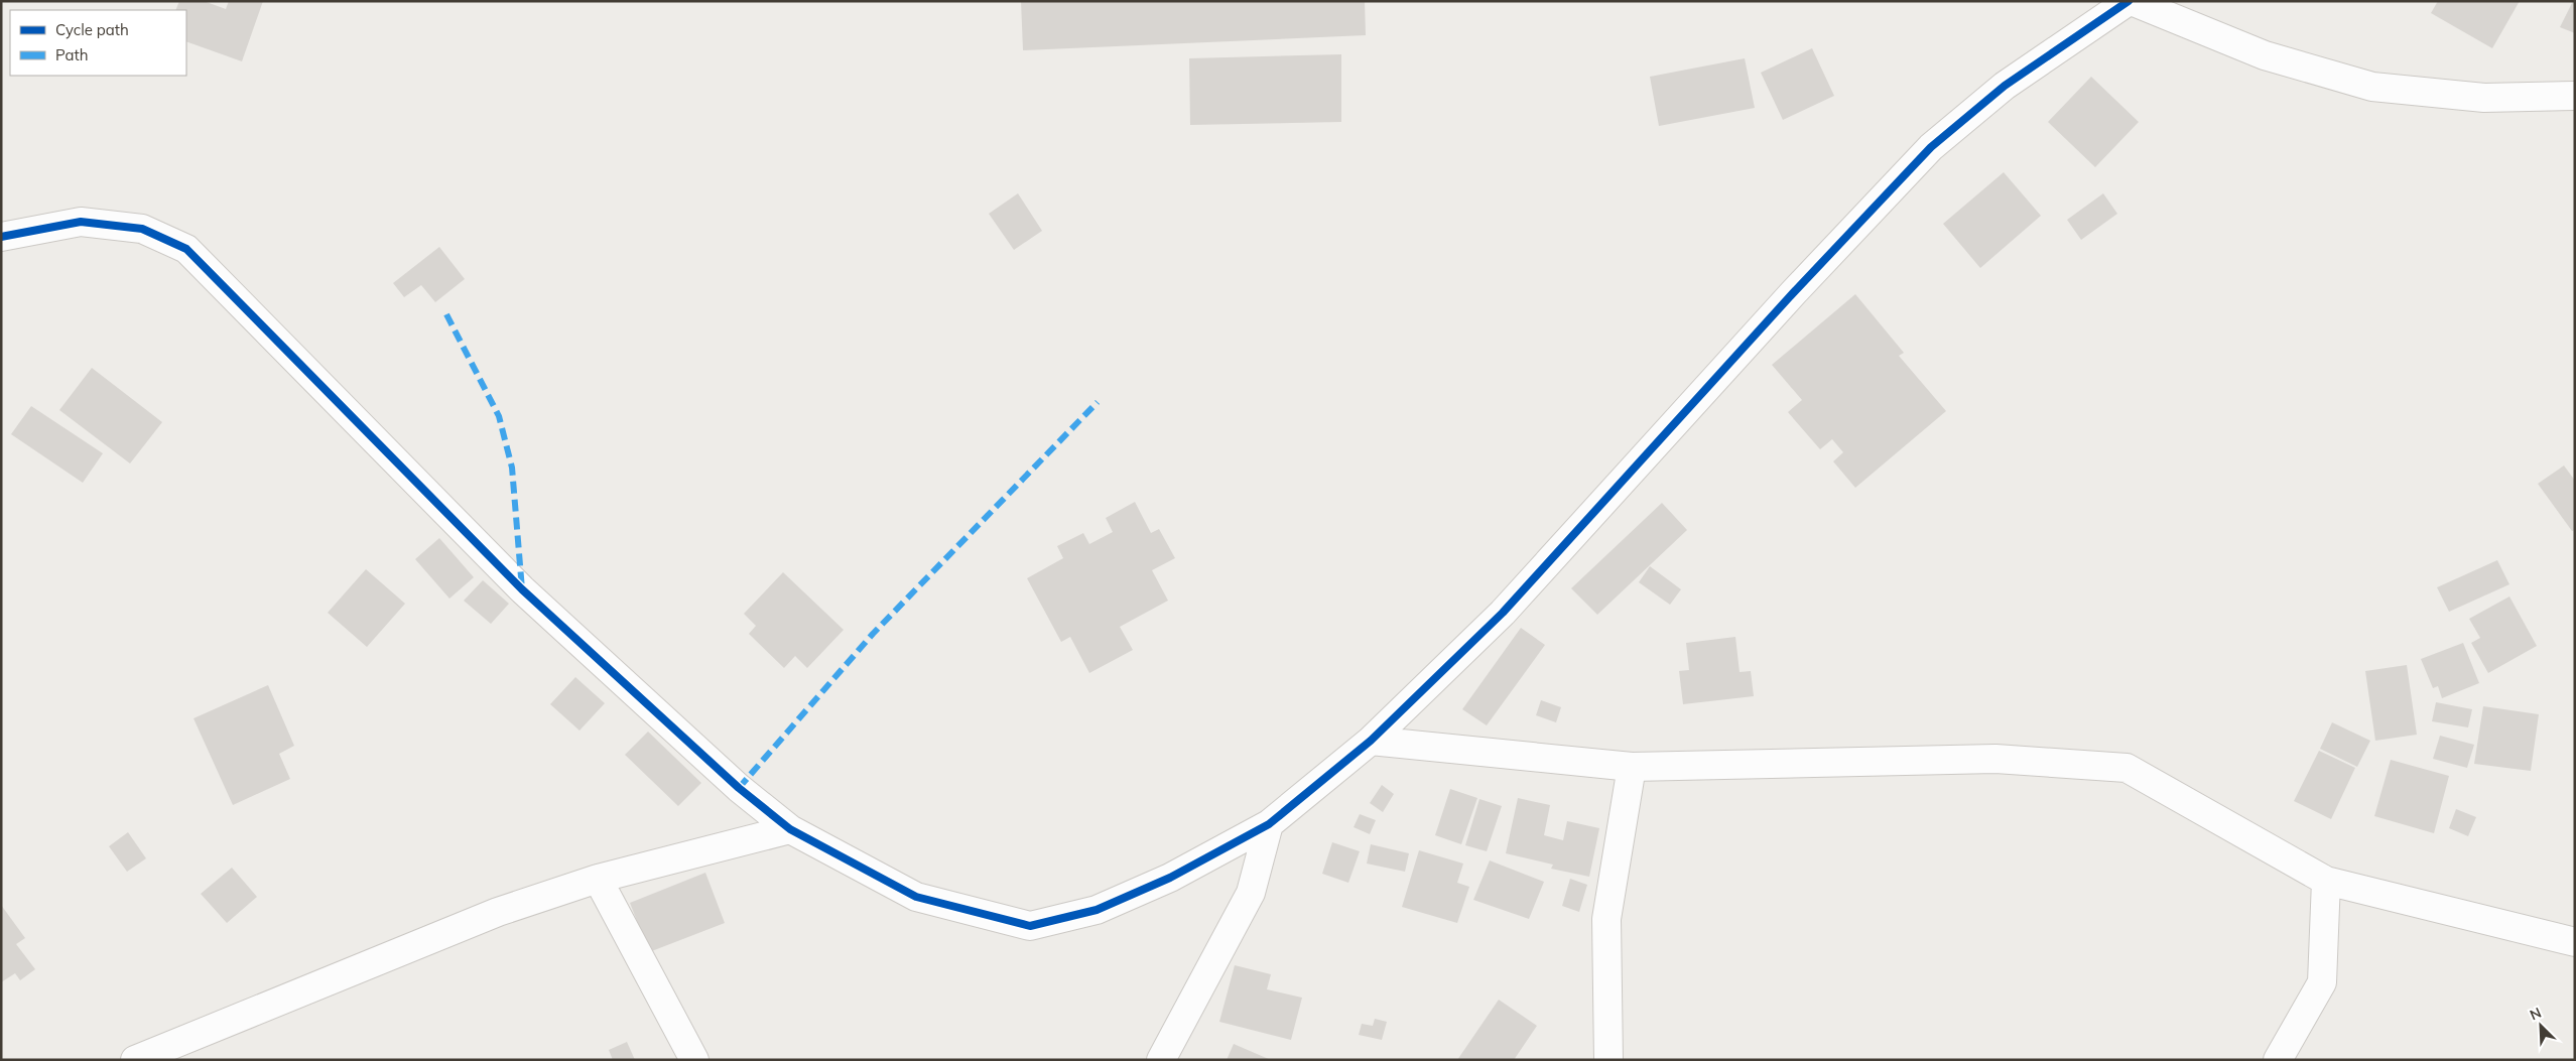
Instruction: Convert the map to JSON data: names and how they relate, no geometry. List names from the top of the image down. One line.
{"legend":["Cycle path","Path"],"north":"top left"}
